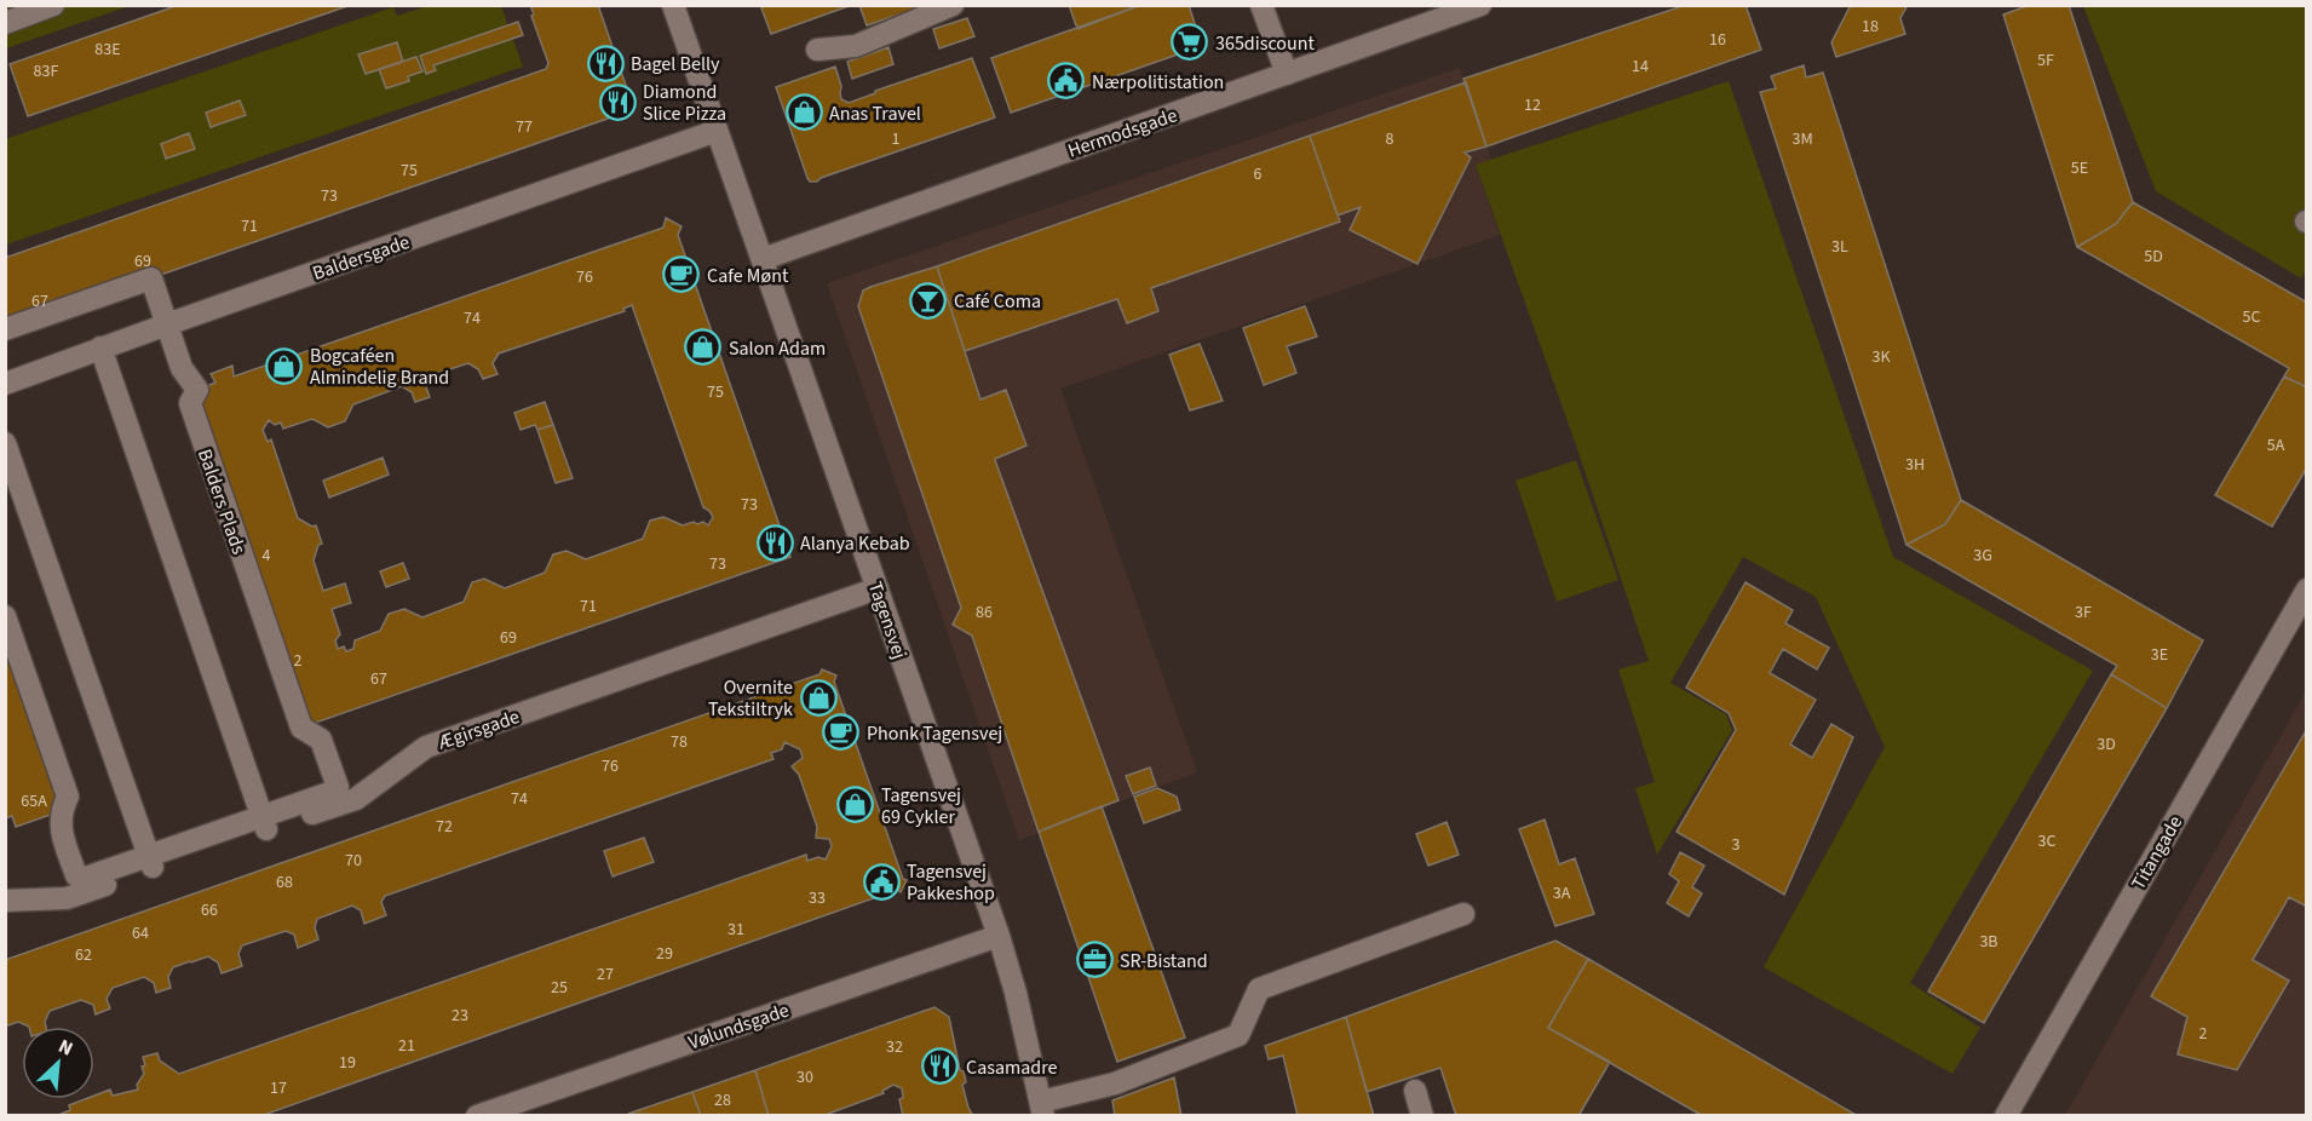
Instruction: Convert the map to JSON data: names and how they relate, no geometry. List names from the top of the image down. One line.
{"streets":{"street":["Hermodsgade","Baldersgade","Balders Plads","Tagensvej","Ægirsgade","Titangade","Vølundsgade"]},"crossings":[["Hermodsgade","Tagensvej"],["Baldersgade","Balders Plads"],["Baldersgade","Tagensvej"],["Balders Plads","Ægirsgade"],["Tagensvej","Ægirsgade"],["Tagensvej","Vølundsgade"]],"places":{"supermarket":["365discount"],"restaurant":["Bagel Belly","Diamond Slice Pizza","Alanya Kebab","Casamadre"],"public building":["Nærpolitistation","Tagensvej Pakkeshop"],"shop":["Anas Travel","Salon Adam","Bogcaféen Almindelig Brand","Overnite Tekstiltryk","Tagensvej 69 Cykler"],"cafe":["Cafe Mønt","Phonk Tagensvej"],"bar":["Café Coma"],"office":["SR-Bistand"]},"house_numbers":["18","16","83E","5F","14","83F","12","77","1","8","3M","5E","75","6","73","71","3L","5D","69","76","67","5C","74","3K","75","5A","3H","73","4","3G","73","71","86","3F","69","3E","2","67","78","3D","76","74","65A","72","3C","3","70","68","3A","33","66","31","64","3B","29","62","27","25","23","2","21","32","19","30","17","28"],"north":"top right"}
